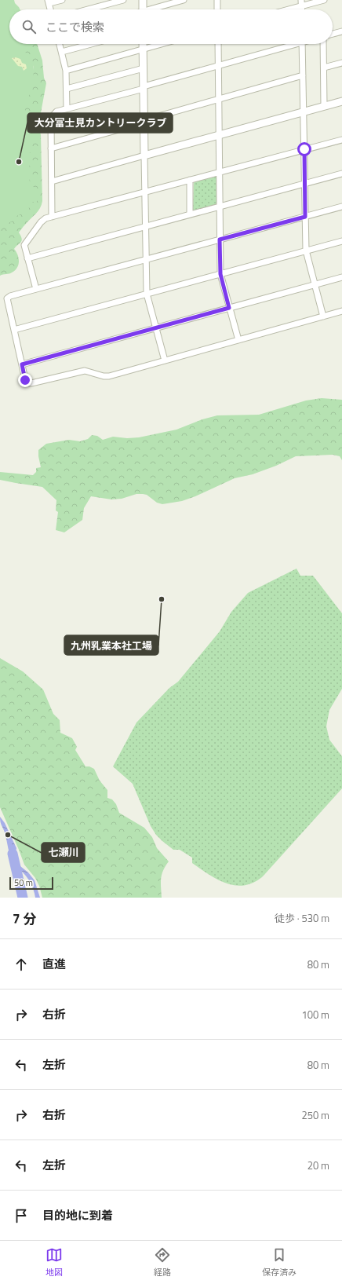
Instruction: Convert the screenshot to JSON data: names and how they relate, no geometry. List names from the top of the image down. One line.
{"places":["大分富士見カントリークラブ","九州乳業本社工場","七瀬川"],"scale_bar":"50 m","page":{"search":"ここで検索","scale":"50 m","heading":["7 分","徒歩 · 530 m"],"list":[["直進","80 m"],["右折","100 m"],["左折","80 m"],["右折","250 m"],["左折","20 m"],"目的地に到着"],"nav":["地図","経路","保存済み"]}}
